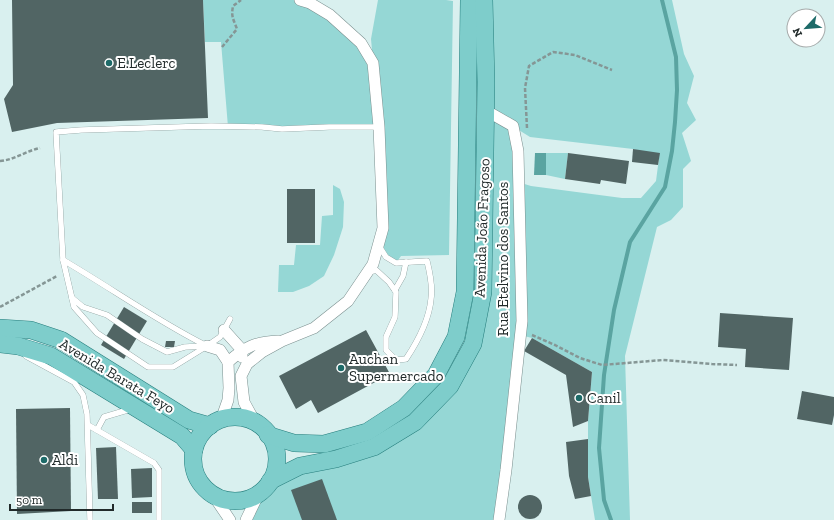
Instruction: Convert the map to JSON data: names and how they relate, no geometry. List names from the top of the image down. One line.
{"streets":{"main road":["Avenida João Fragoso","Avenida Barata Feyo"],"street":["Rua Etelvino dos Santos"]},"crossings":[["Avenida João Fragoso","Rua Etelvino dos Santos"],["Avenida João Fragoso","Avenida Barata Feyo"]],"places":["E.Leclerc","Auchan Supermercado","Canil","Aldi"],"scale_bar":"50 m","north":"bottom left"}
